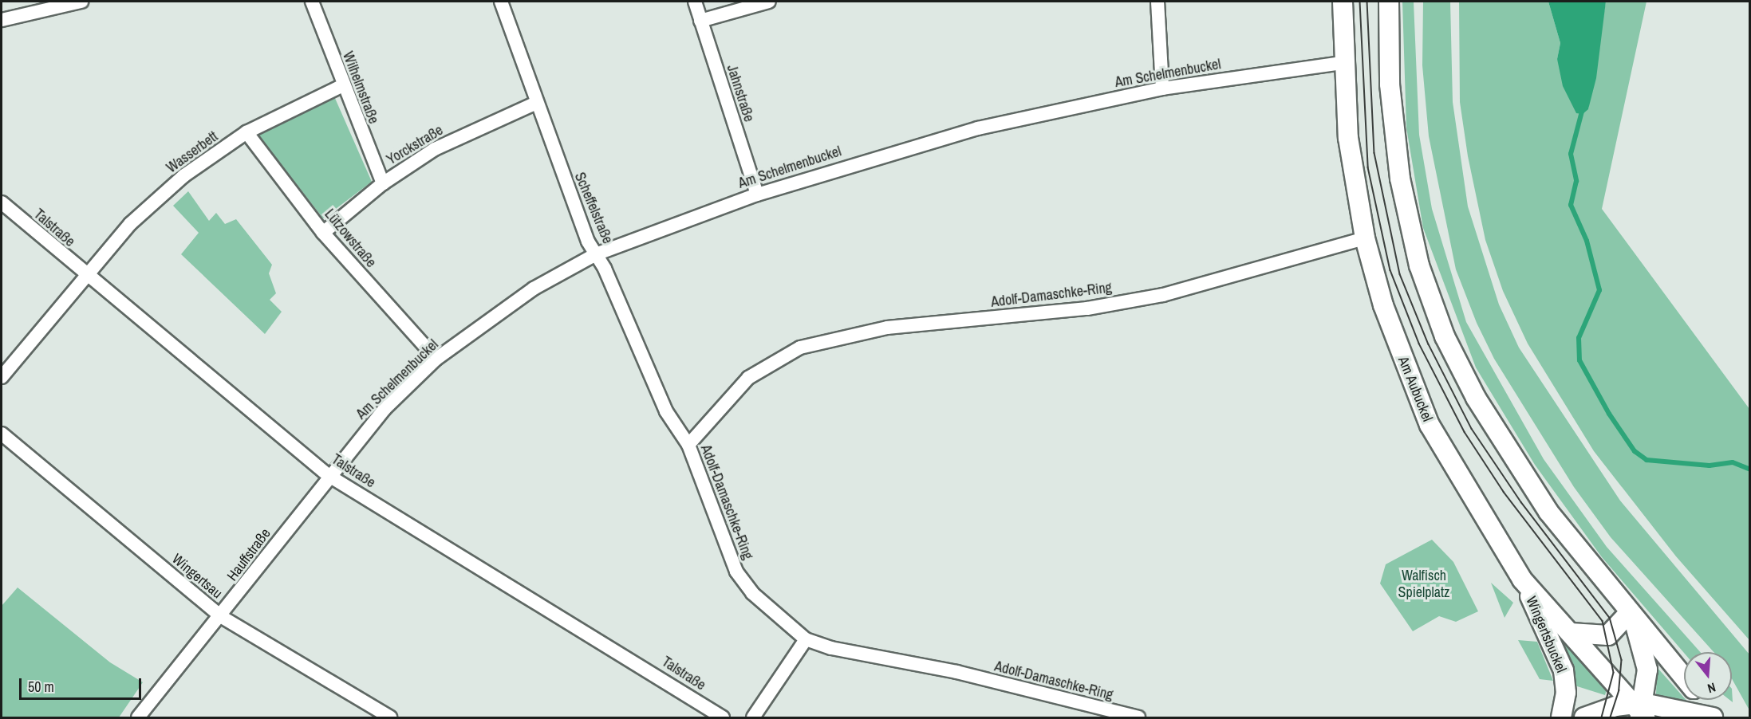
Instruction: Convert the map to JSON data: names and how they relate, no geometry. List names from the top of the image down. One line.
{"streets":{"main road":["Am Aubuckel","Wingertsbuckel"],"street":["Am Schelmenbuckel","Wilhelmstraße","Jahnstraße","Yorckstraße","Wasserbett","Scheffelstraße","Talstraße","Lützowstraße","Adolf-Damaschke-Ring","Hauffstraße","Wingertsau"]},"crossings":[["Am Schelmenbuckel","Jahnstraße"],["Am Schelmenbuckel","Scheffelstraße"],["Am Schelmenbuckel","Talstraße"],["Am Schelmenbuckel","Lützowstraße"],["Am Schelmenbuckel","Am Aubuckel"],["Am Schelmenbuckel","Hauffstraße"],["Wilhelmstraße","Yorckstraße"],["Wilhelmstraße","Wasserbett"],["Yorckstraße","Scheffelstraße"],["Yorckstraße","Lützowstraße"],["Wasserbett","Talstraße"],["Wasserbett","Lützowstraße"],["Scheffelstraße","Adolf-Damaschke-Ring"],["Talstraße","Hauffstraße"],["Adolf-Damaschke-Ring","Am Aubuckel"],["Am Aubuckel","Wingertsbuckel"],["Hauffstraße","Wingertsau"]],"parks":["Walfisch Spielplatz"],"scale_bar":"50 m","north":"bottom"}
